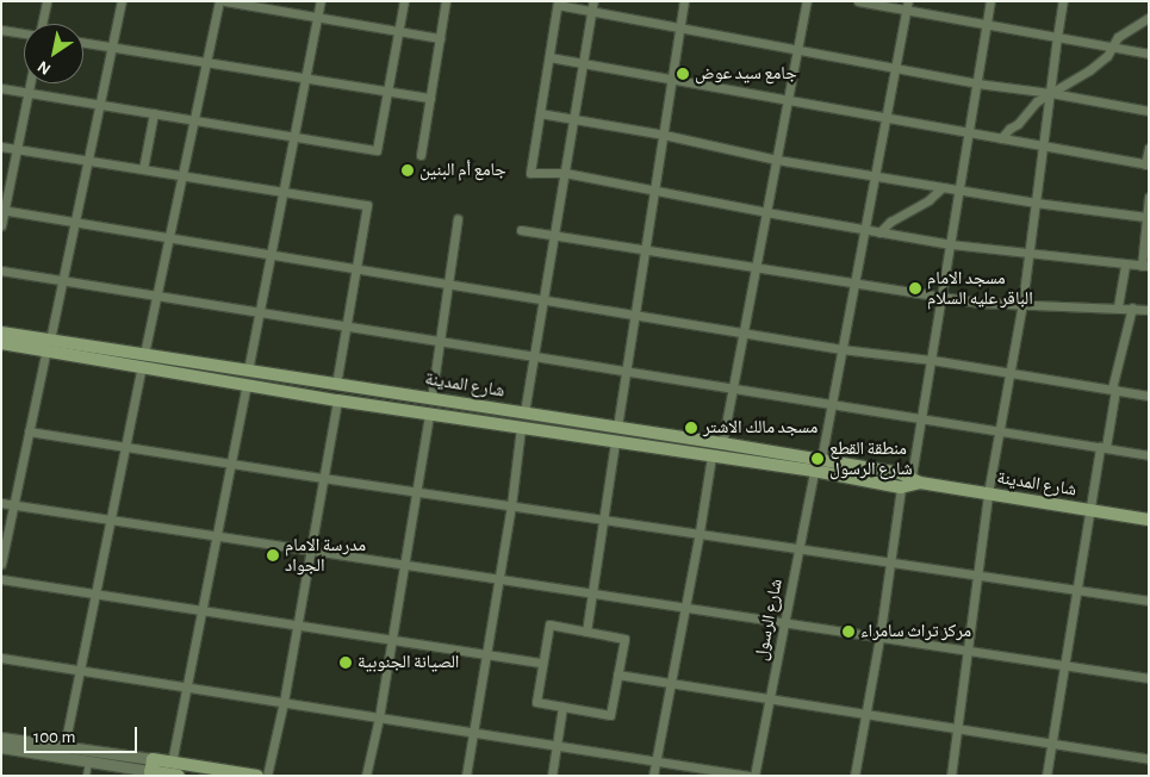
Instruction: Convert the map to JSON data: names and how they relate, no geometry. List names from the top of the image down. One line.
{"streets":{"main road":["شارع المدينة"],"street":["شارع الرسول"]},"crossings":[["شارع المدينة","شارع الرسول"]],"places":["جامع سيد عوض","جامع أم البنين","مسجد الامام الباقر عليه السلام","مسجد مالك الاشتر","منطقة القطع شارع الرسول","مدرسة الامام الجواد","مركز تراث سامراء","الصيانة الجنوبية"],"scale_bar":"100 m","north":"bottom left"}
